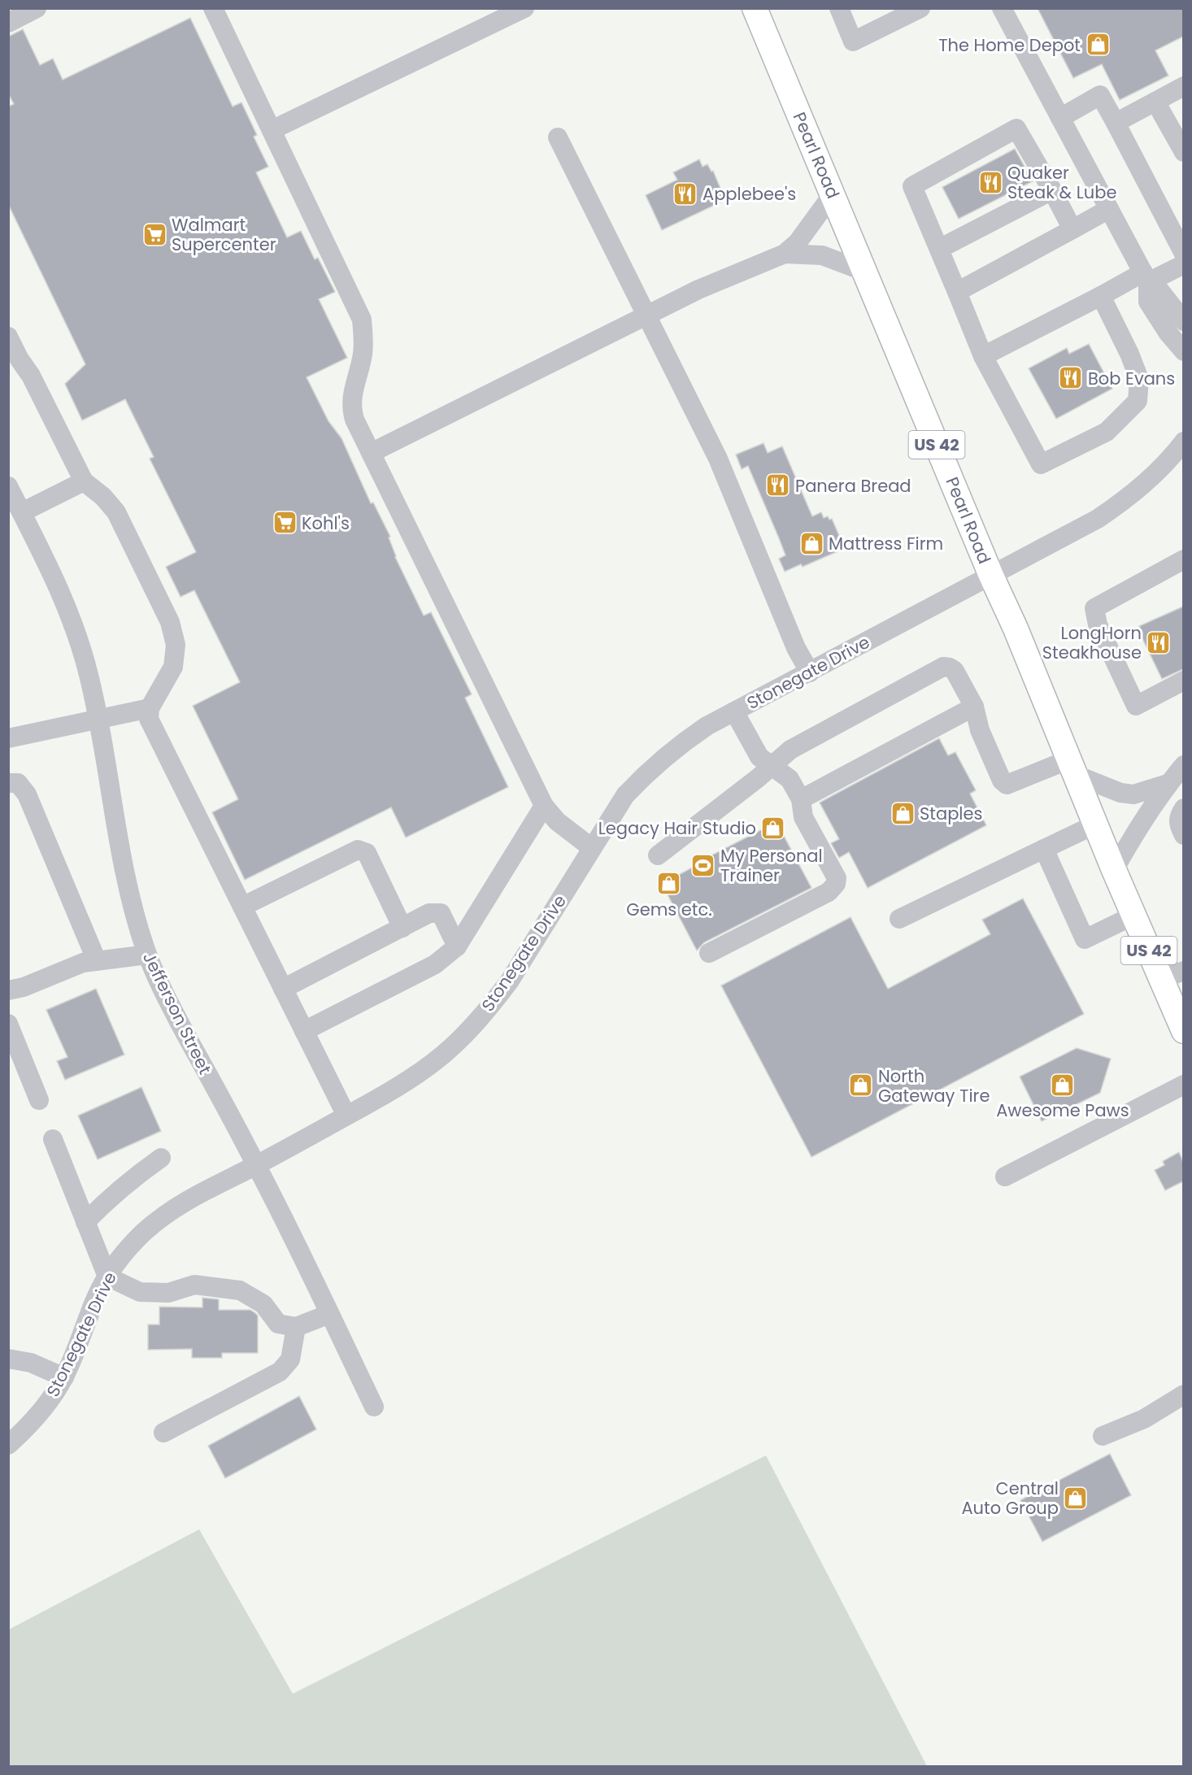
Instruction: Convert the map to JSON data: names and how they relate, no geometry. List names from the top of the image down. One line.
{"streets":{"main road":["Pearl Road","US 42"],"street":["Stonegate Drive","Jefferson Street"]},"crossings":[["Pearl Road","Stonegate Drive"],["Stonegate Drive","Jefferson Street"]],"places":{"shop":["The Home Depot","Mattress Firm","Staples","Legacy Hair Studio","Gems etc.","Awesome Paws","North Gateway Tire","Central Auto Group"],"restaurant":["Quaker Steak & Lube","Applebee's","Bob Evans","Panera Bread","LongHorn Steakhouse"],"supermarket":["Walmart Supercenter","Kohl's"],"sports":["My Personal Trainer"]}}
